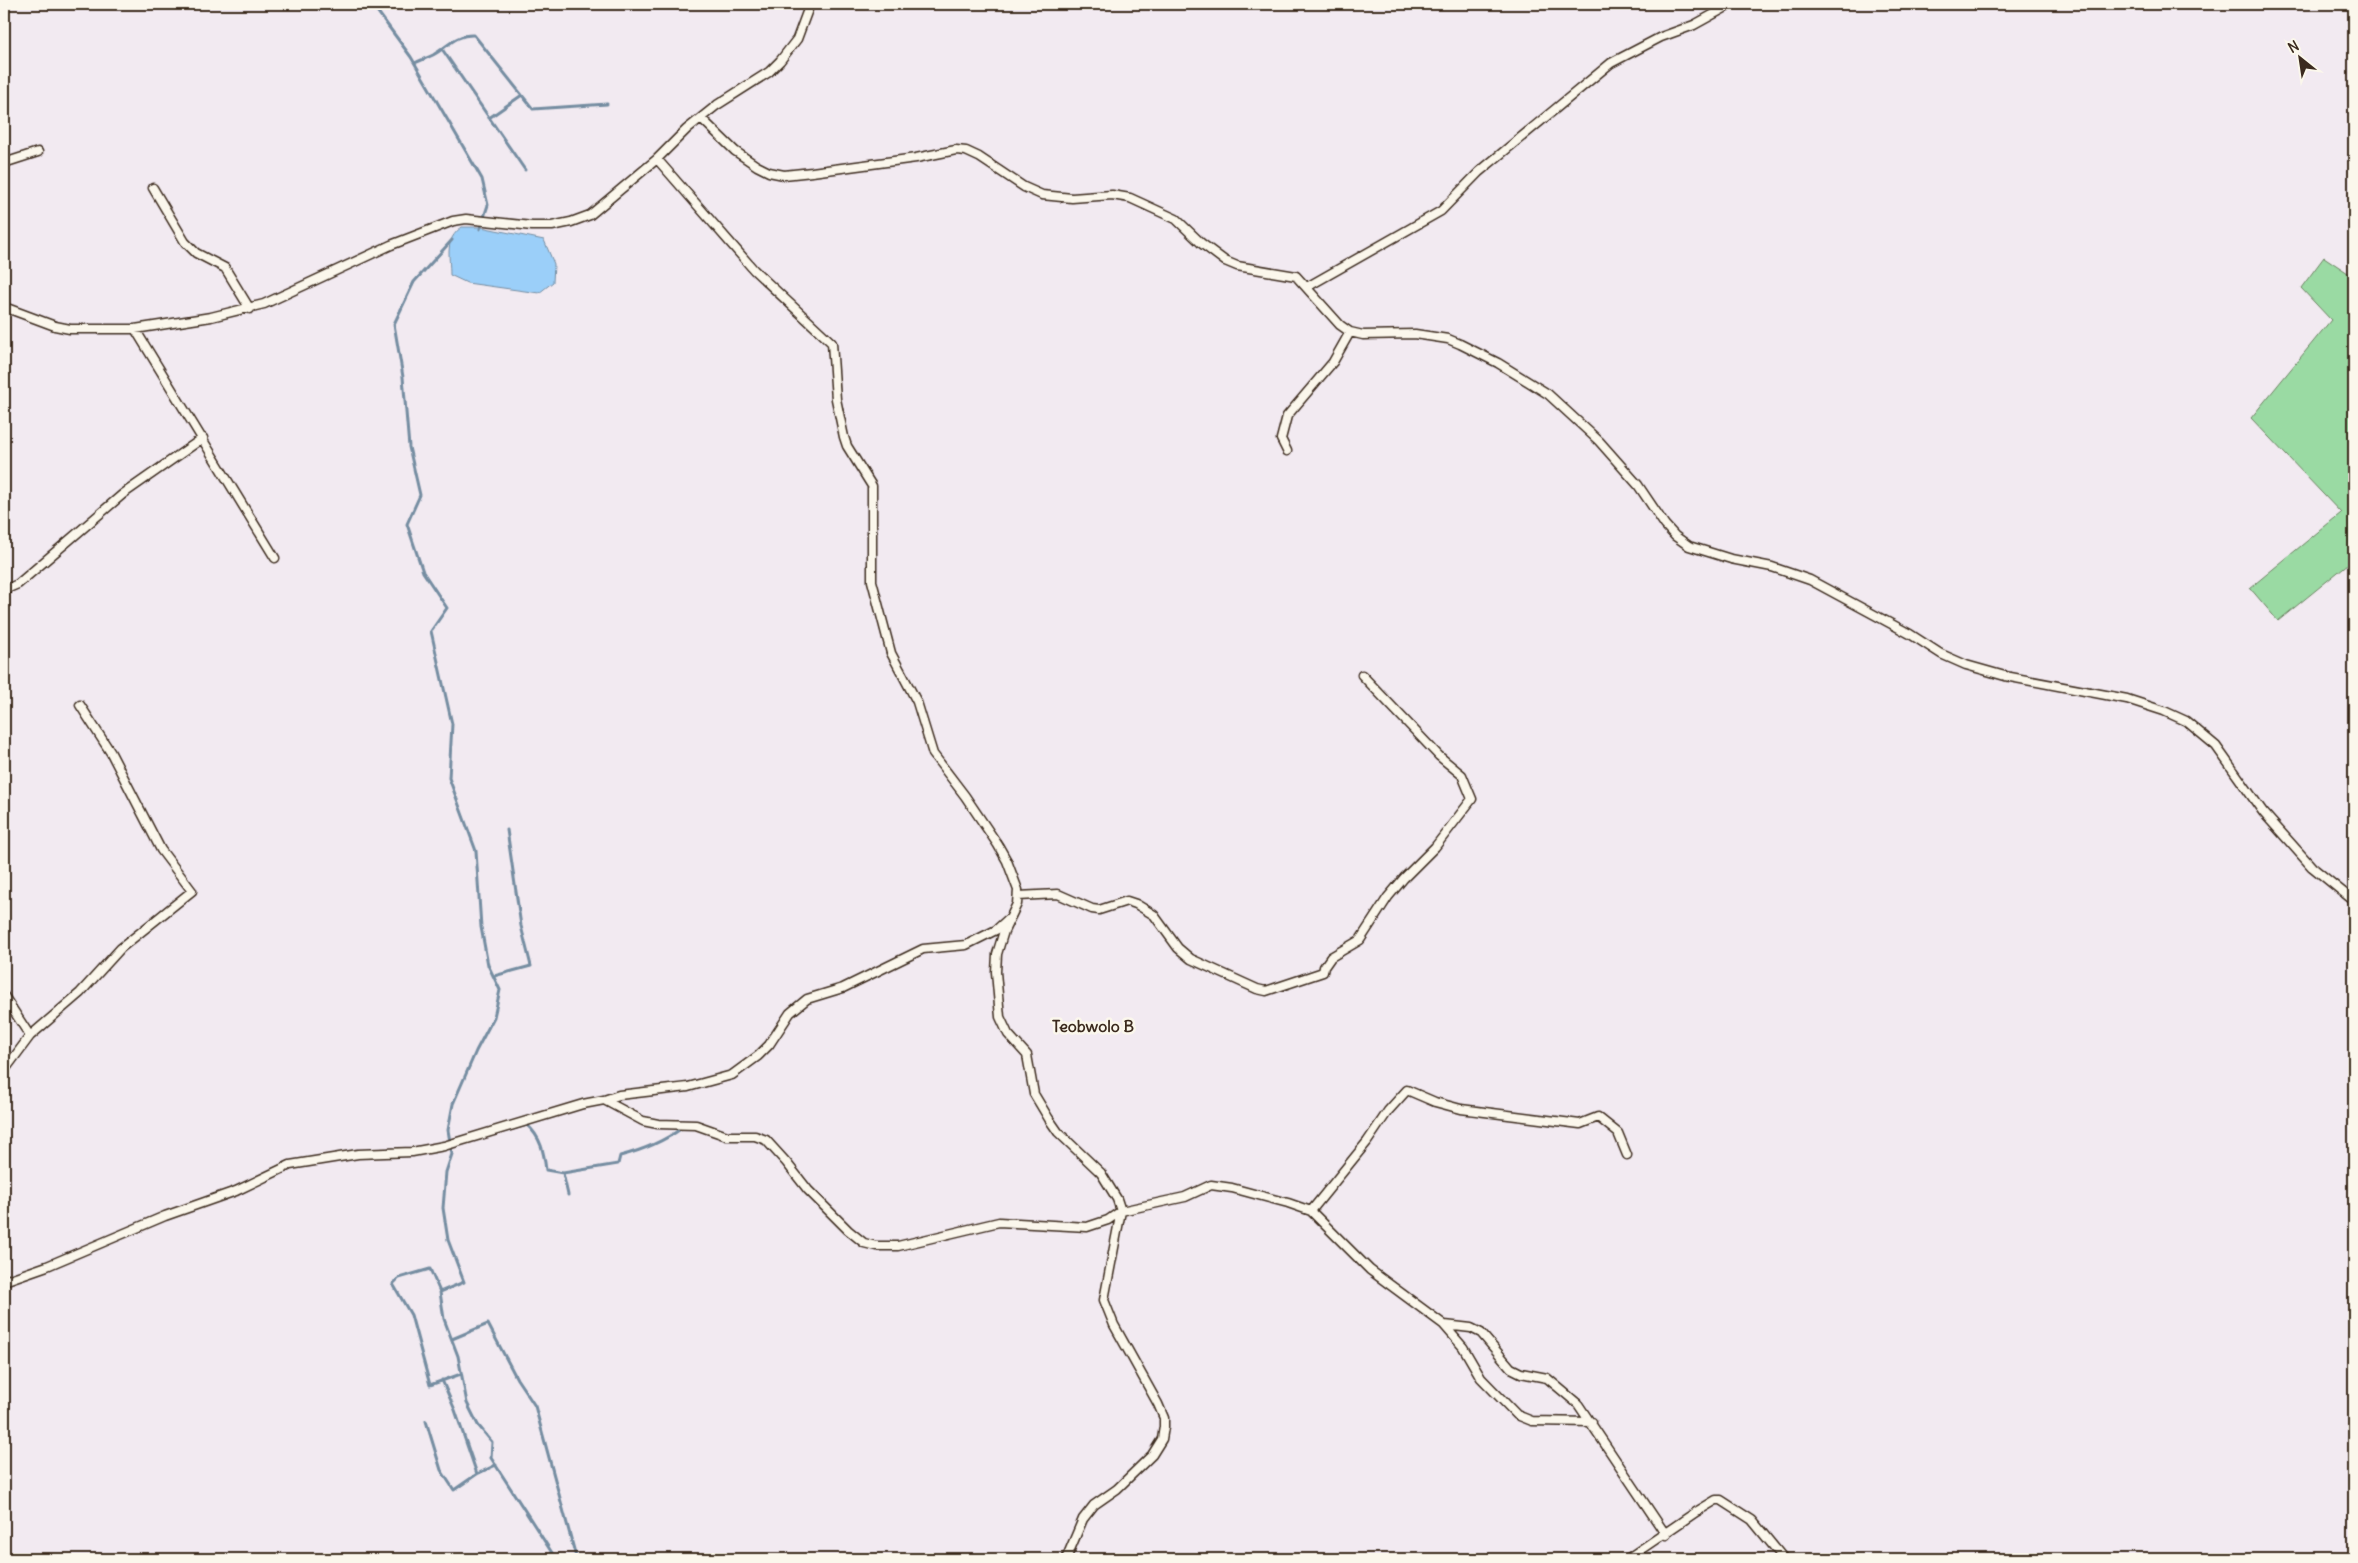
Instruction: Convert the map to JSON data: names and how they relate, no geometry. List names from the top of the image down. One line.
{"districts":["Teobwolo B"],"north":"top left"}
